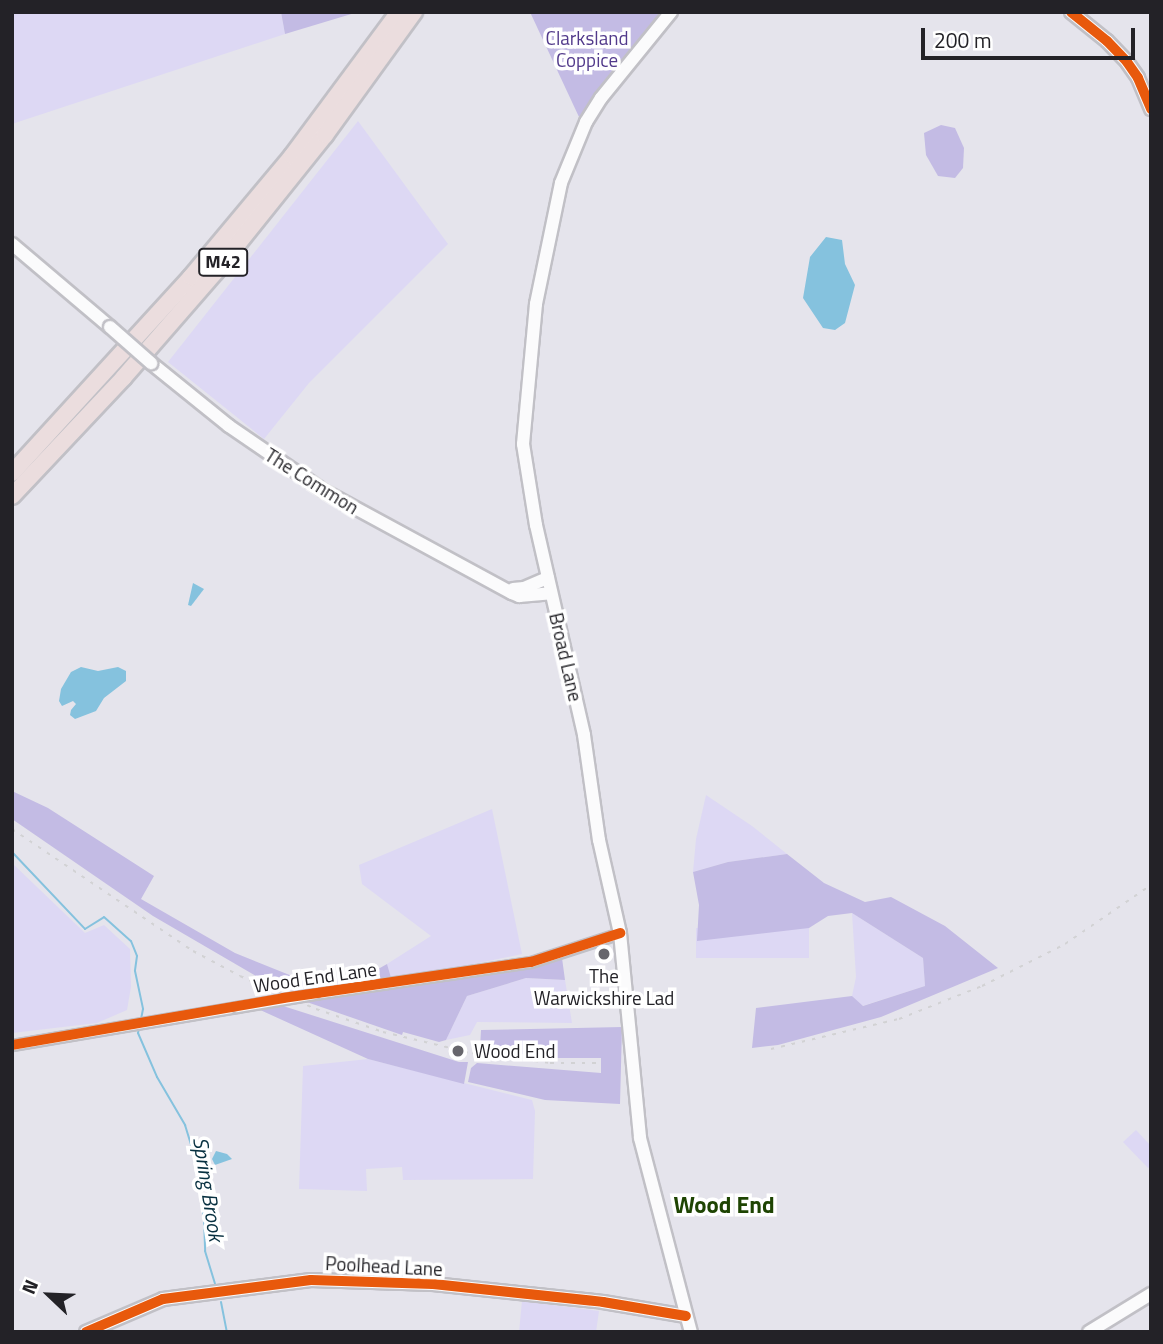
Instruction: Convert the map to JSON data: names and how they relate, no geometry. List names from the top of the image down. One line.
{"streets":{"highway":["M42"],"main road":["The Common","Broad Lane","Poolhead Lane"],"street":["Wood End Lane"]},"crossings":[["The Common","Broad Lane"],["Broad Lane","Wood End Lane"],["Broad Lane","Poolhead Lane"]],"districts":["Wood End"],"water":["Spring Brook"],"parks":["Clarksland Coppice"],"places":["The Warwickshire Lad","Wood End"],"scale_bar":"200 m","north":"top left"}
